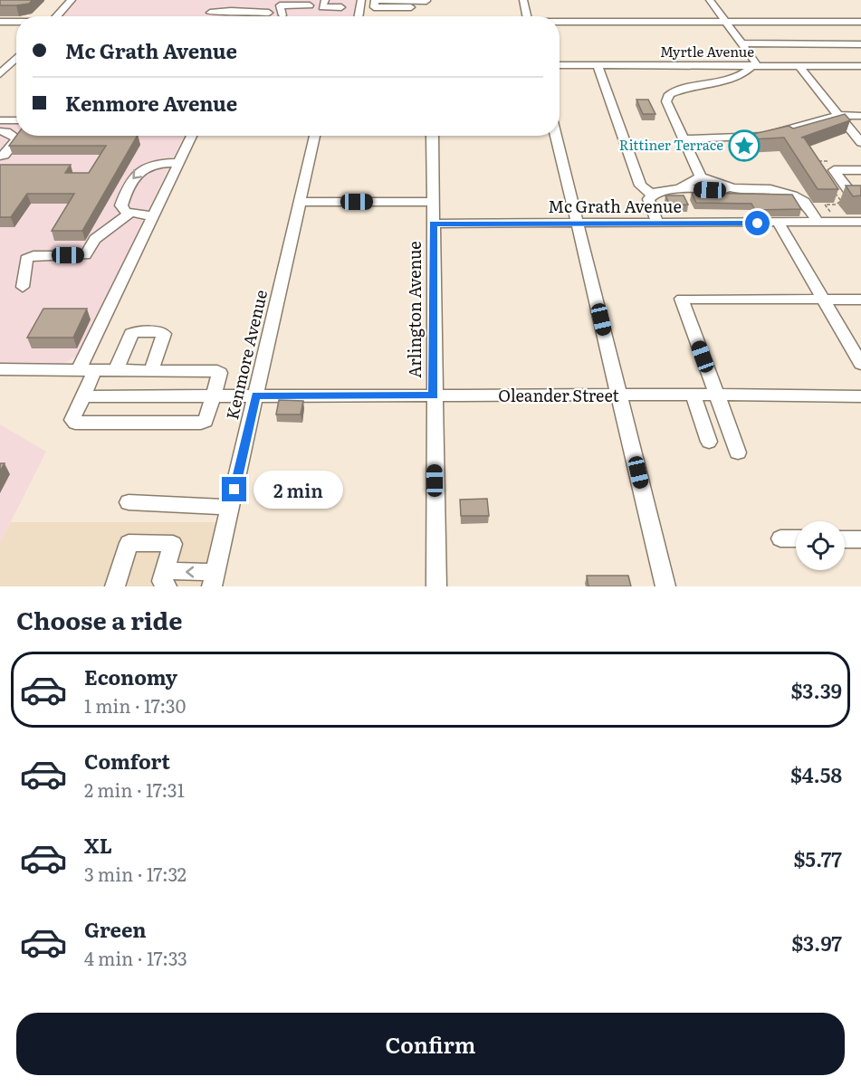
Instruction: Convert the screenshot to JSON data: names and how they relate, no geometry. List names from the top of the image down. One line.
{"streets":{"street":["Myrtle Avenue","Mc Grath Avenue","Arlington Avenue","Kenmore Avenue","Oleander Street"]},"crossings":[["Mc Grath Avenue","Arlington Avenue"],["Arlington Avenue","Oleander Street"],["Kenmore Avenue","Oleander Street"]],"places":{"place":["Rittiner Terrace"]},"page":{"banner":["Mc Grath Avenue","Kenmore Avenue"],"bubble":"2 min","heading":"Choose a ride","list":[{"name":"Economy","note":"1 min · 17:30","value":"$3.39"},{"name":"Comfort","note":"2 min · 17:31","value":"$4.58"},{"name":"XL","note":"3 min · 17:32","value":"$5.77"},{"name":"Green","note":"4 min · 17:33","value":"$3.97"}],"buttons":"Confirm"}}
